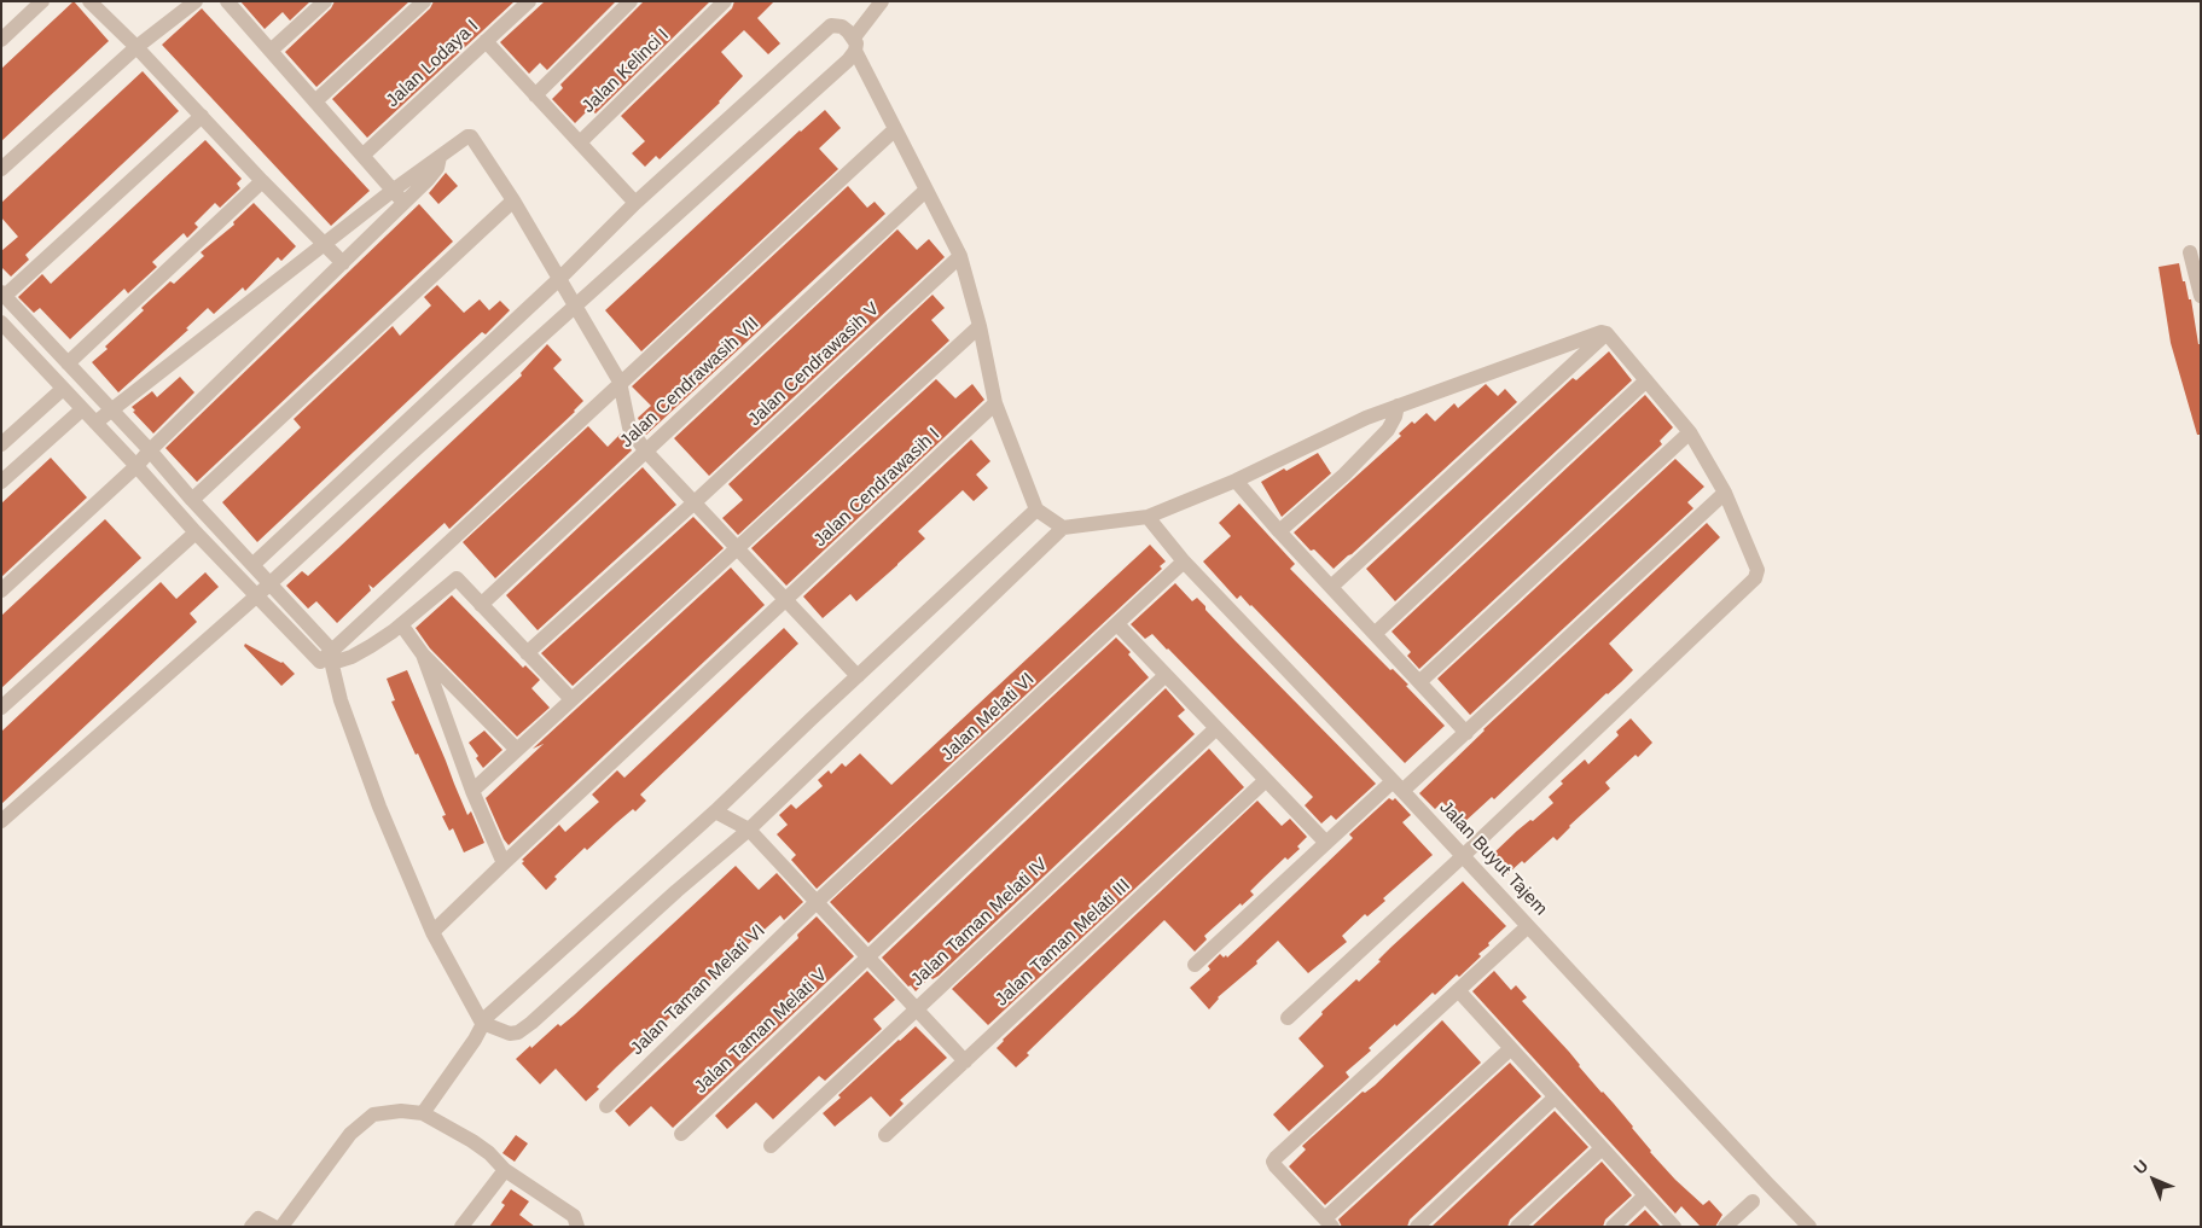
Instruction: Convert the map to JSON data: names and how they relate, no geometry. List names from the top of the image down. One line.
{"streets":{"street":["Jalan Lodaya I","Jalan Kelinci I","Jalan Cendrawasih V","Jalan Cendrawasih VII","Jalan Cendrawasih I","Jalan Melati VI","Jalan Buyut Tajem","Jalan Taman Melati IV","Jalan Taman Melati III","Jalan Taman Melati VI","Jalan Taman Melati V"]},"crossings":[["Jalan Melati VI","Jalan Buyut Tajem"],["Jalan Melati VI","Jalan Taman Melati VI"]],"north":"top left"}
